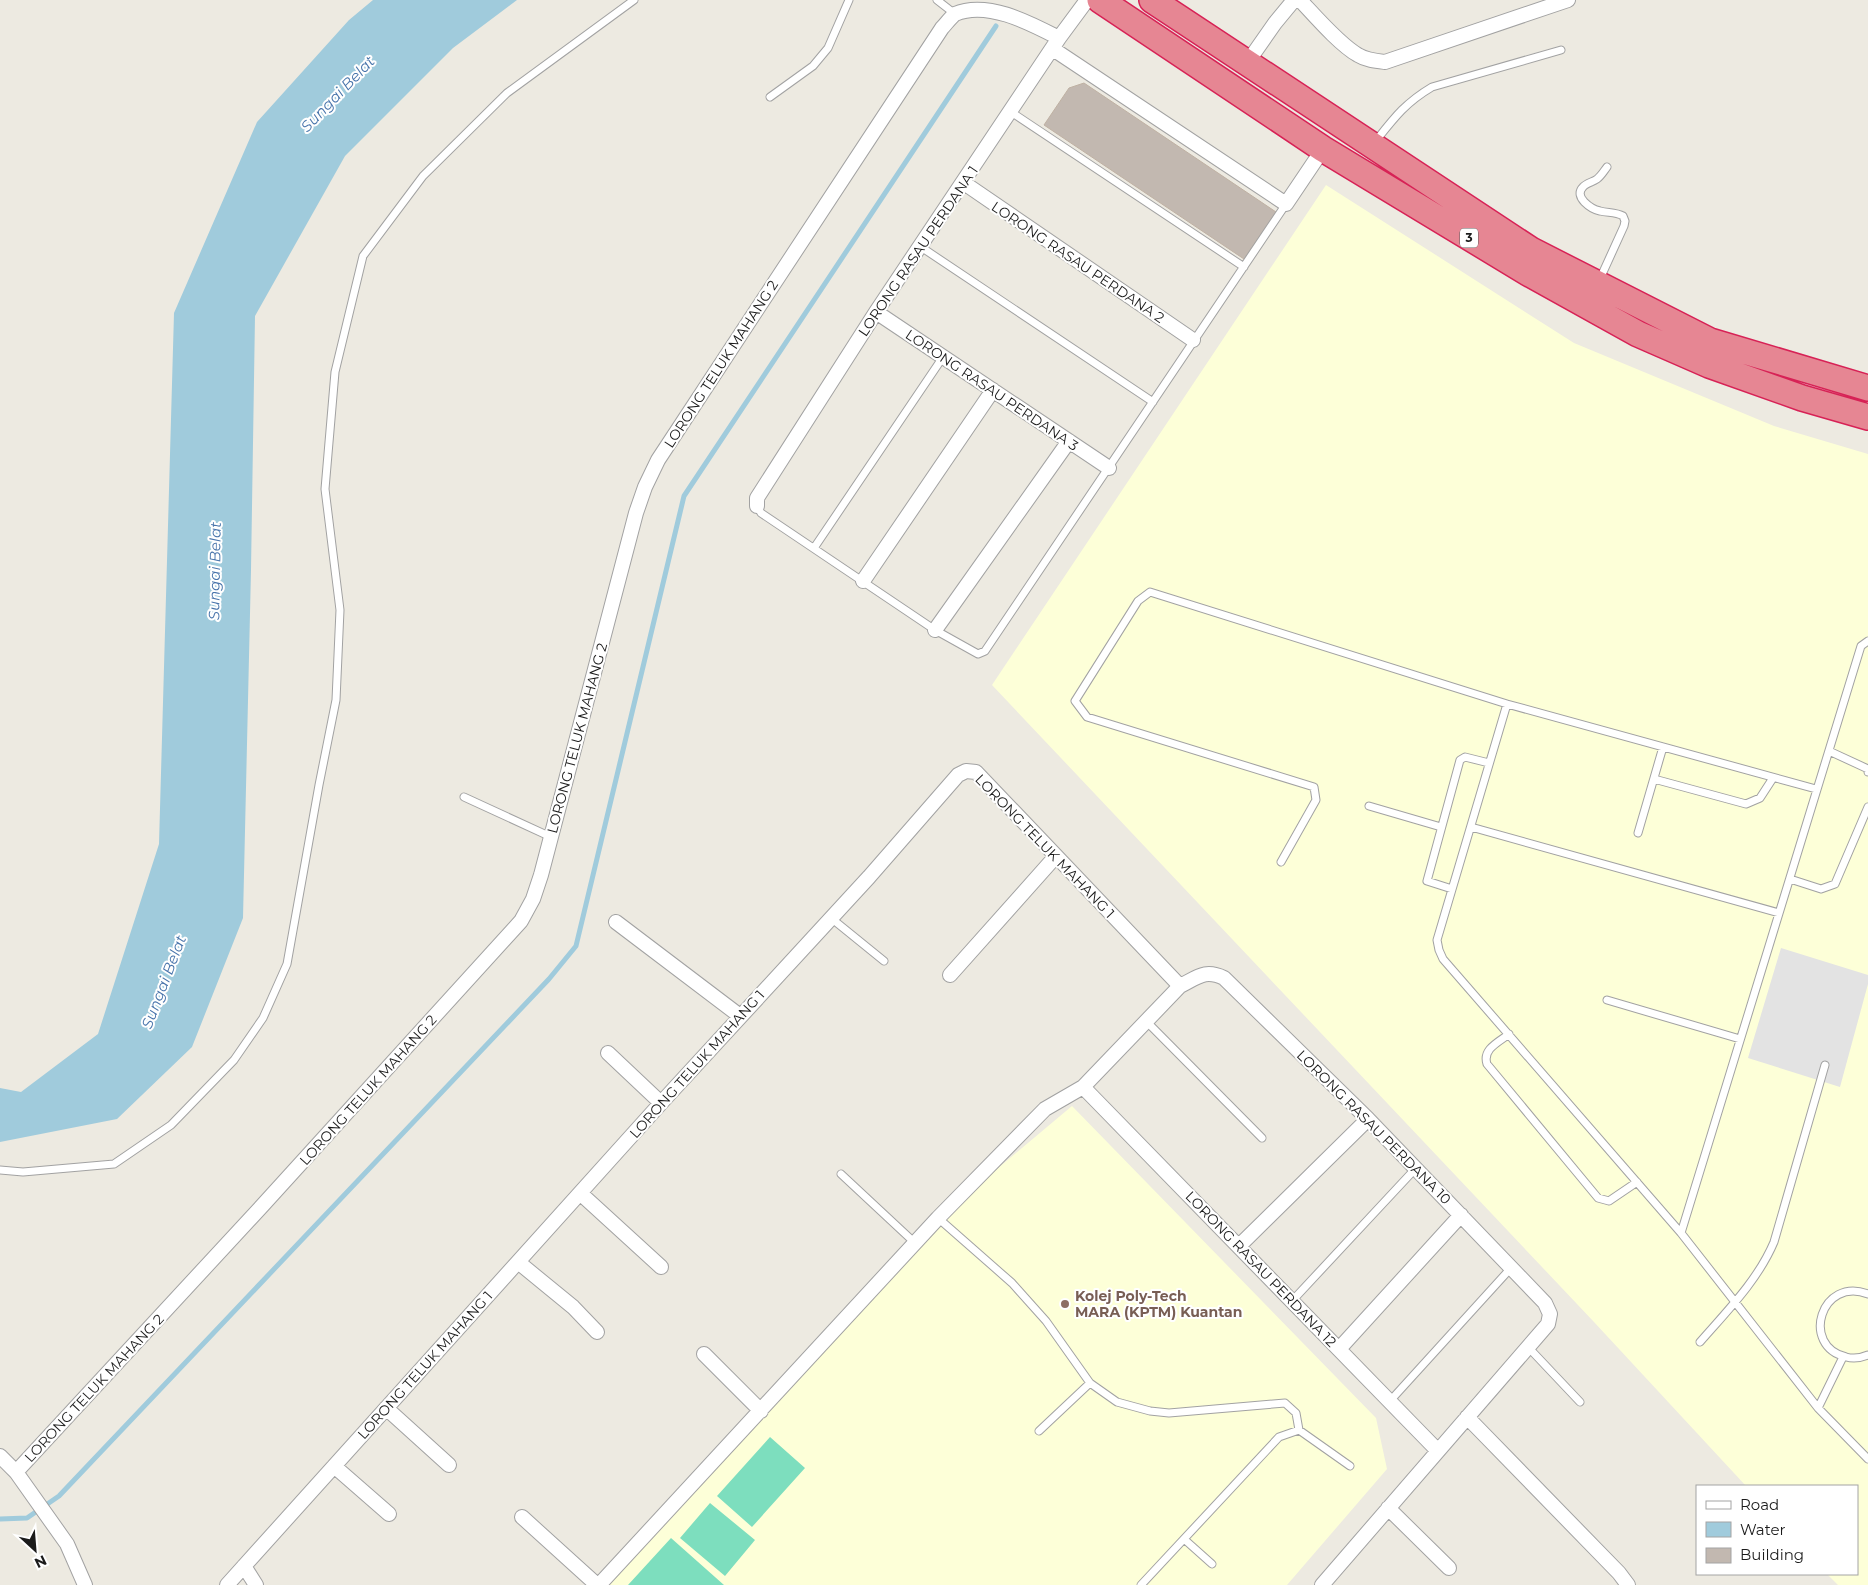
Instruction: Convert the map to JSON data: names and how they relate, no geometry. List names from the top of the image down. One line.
{"streets":{"highway":["3"],"street":["LORONG RASAU PERDANA 1","LORONG RASAU PERDANA 2","LORONG TELUK MAHANG 2","LORONG RASAU PERDANA 3","LORONG TELUK MAHANG 1","LORONG RASAU PERDANA 10","LORONG RASAU PERDANA 12"]},"crossings":[["LORONG RASAU PERDANA 1","LORONG RASAU PERDANA 2"],["LORONG RASAU PERDANA 1","LORONG RASAU PERDANA 3"],["LORONG TELUK MAHANG 1","LORONG RASAU PERDANA 10"]],"water":["Sungai Belat"],"places":["Kolej Poly-Tech MARA (KPTM) Kuantan"],"legend":["Road","Water","Building"],"north":"bottom right"}
